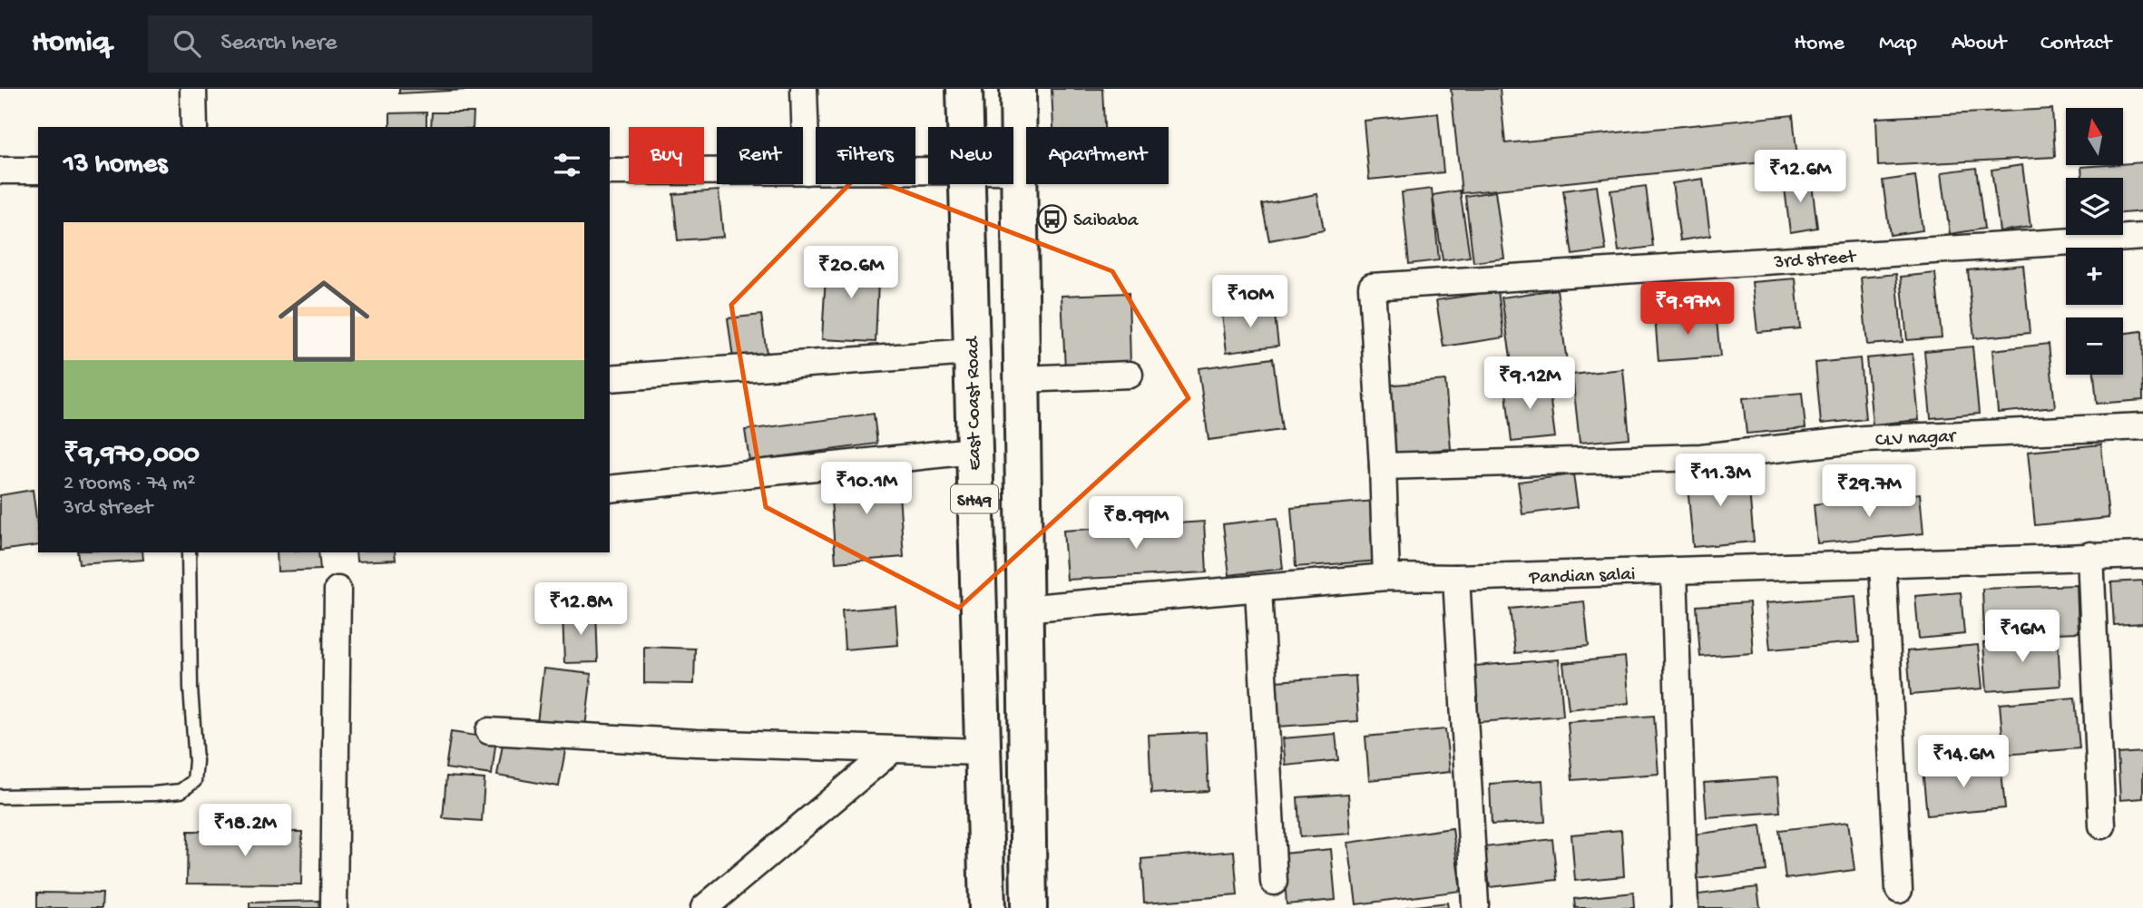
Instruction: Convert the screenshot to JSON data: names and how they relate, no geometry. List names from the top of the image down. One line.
{"streets":{"main road":["East Coast Road","SH49"],"street":["3rd street","CLV nagar","Pandian salai"]},"crossings":[["3rd street","CLV nagar"],["SH49","Pandian salai"]],"places":{"bus stop":["Saibaba"]},"north":"top","page":{"header":"Homiq","search":"Search here","nav":["Home","Map","About","Contact"],"map_buttons":["+","−"],"chip":["Buy","Rent","Filters","New","Apartment"],"heading":"13 homes","price":["₹12.6M","₹20.6M","₹10M","₹9.97M","₹9.12M","₹11.3M","₹10.1M","₹29.7M","₹8.99M","₹12.8M","₹16M","₹14.6M","₹18.2M"],"list":[{"name":"₹9,970,000","note":"2 rooms · 74 m² · 3rd street"}]}}
